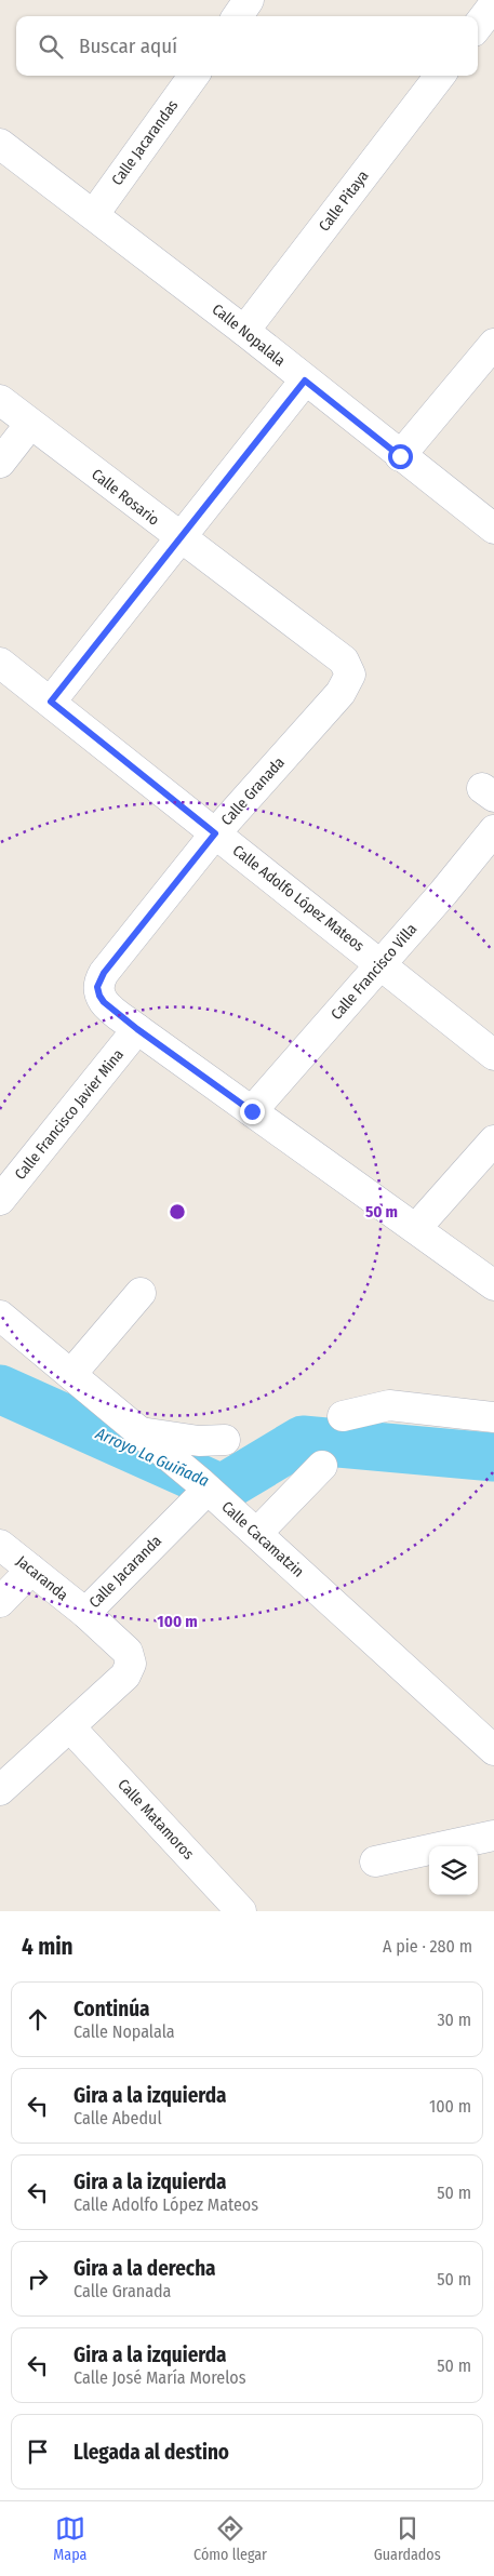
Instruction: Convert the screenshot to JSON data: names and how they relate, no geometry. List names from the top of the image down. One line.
{"streets":{"street":["Calle Jacarandas","Calle Pitaya","Calle Nopalala","Calle Rosario","Calle Granada","Calle Adolfo López Mateos","Calle Francisco Villa","Calle Francisco Javier Mina","Calle Cacamatzin","Calle Jacaranda","Jacaranda","Calle Matamoros"]},"crossings":[["Calle Jacarandas","Calle Nopalala"],["Calle Pitaya","Calle Nopalala"],["Calle Rosario","Calle Granada"],["Calle Granada","Calle Adolfo López Mateos"],["Calle Granada","Calle Francisco Javier Mina"],["Calle Adolfo López Mateos","Calle Francisco Villa"],["Calle Cacamatzin","Calle Jacaranda"],["Calle Jacaranda","Jacaranda"],["Calle Jacaranda","Calle Matamoros"]],"water":["Arroyo La Guiñada"],"page":{"search":"Buscar aquí","heading":["4 min","A pie · 280 m"],"list":[["Continúa","Calle Nopalala","30 m"],["Gira a la izquierda","Calle Abedul","100 m"],["Gira a la izquierda","Calle Adolfo López Mateos","50 m"],["Gira a la derecha","Calle Granada","50 m"],["Gira a la izquierda","Calle José María Morelos","50 m"],"Llegada al destino"],"nav":["Mapa","Cómo llegar","Guardados"]},"rings":["50 m","100 m"]}
